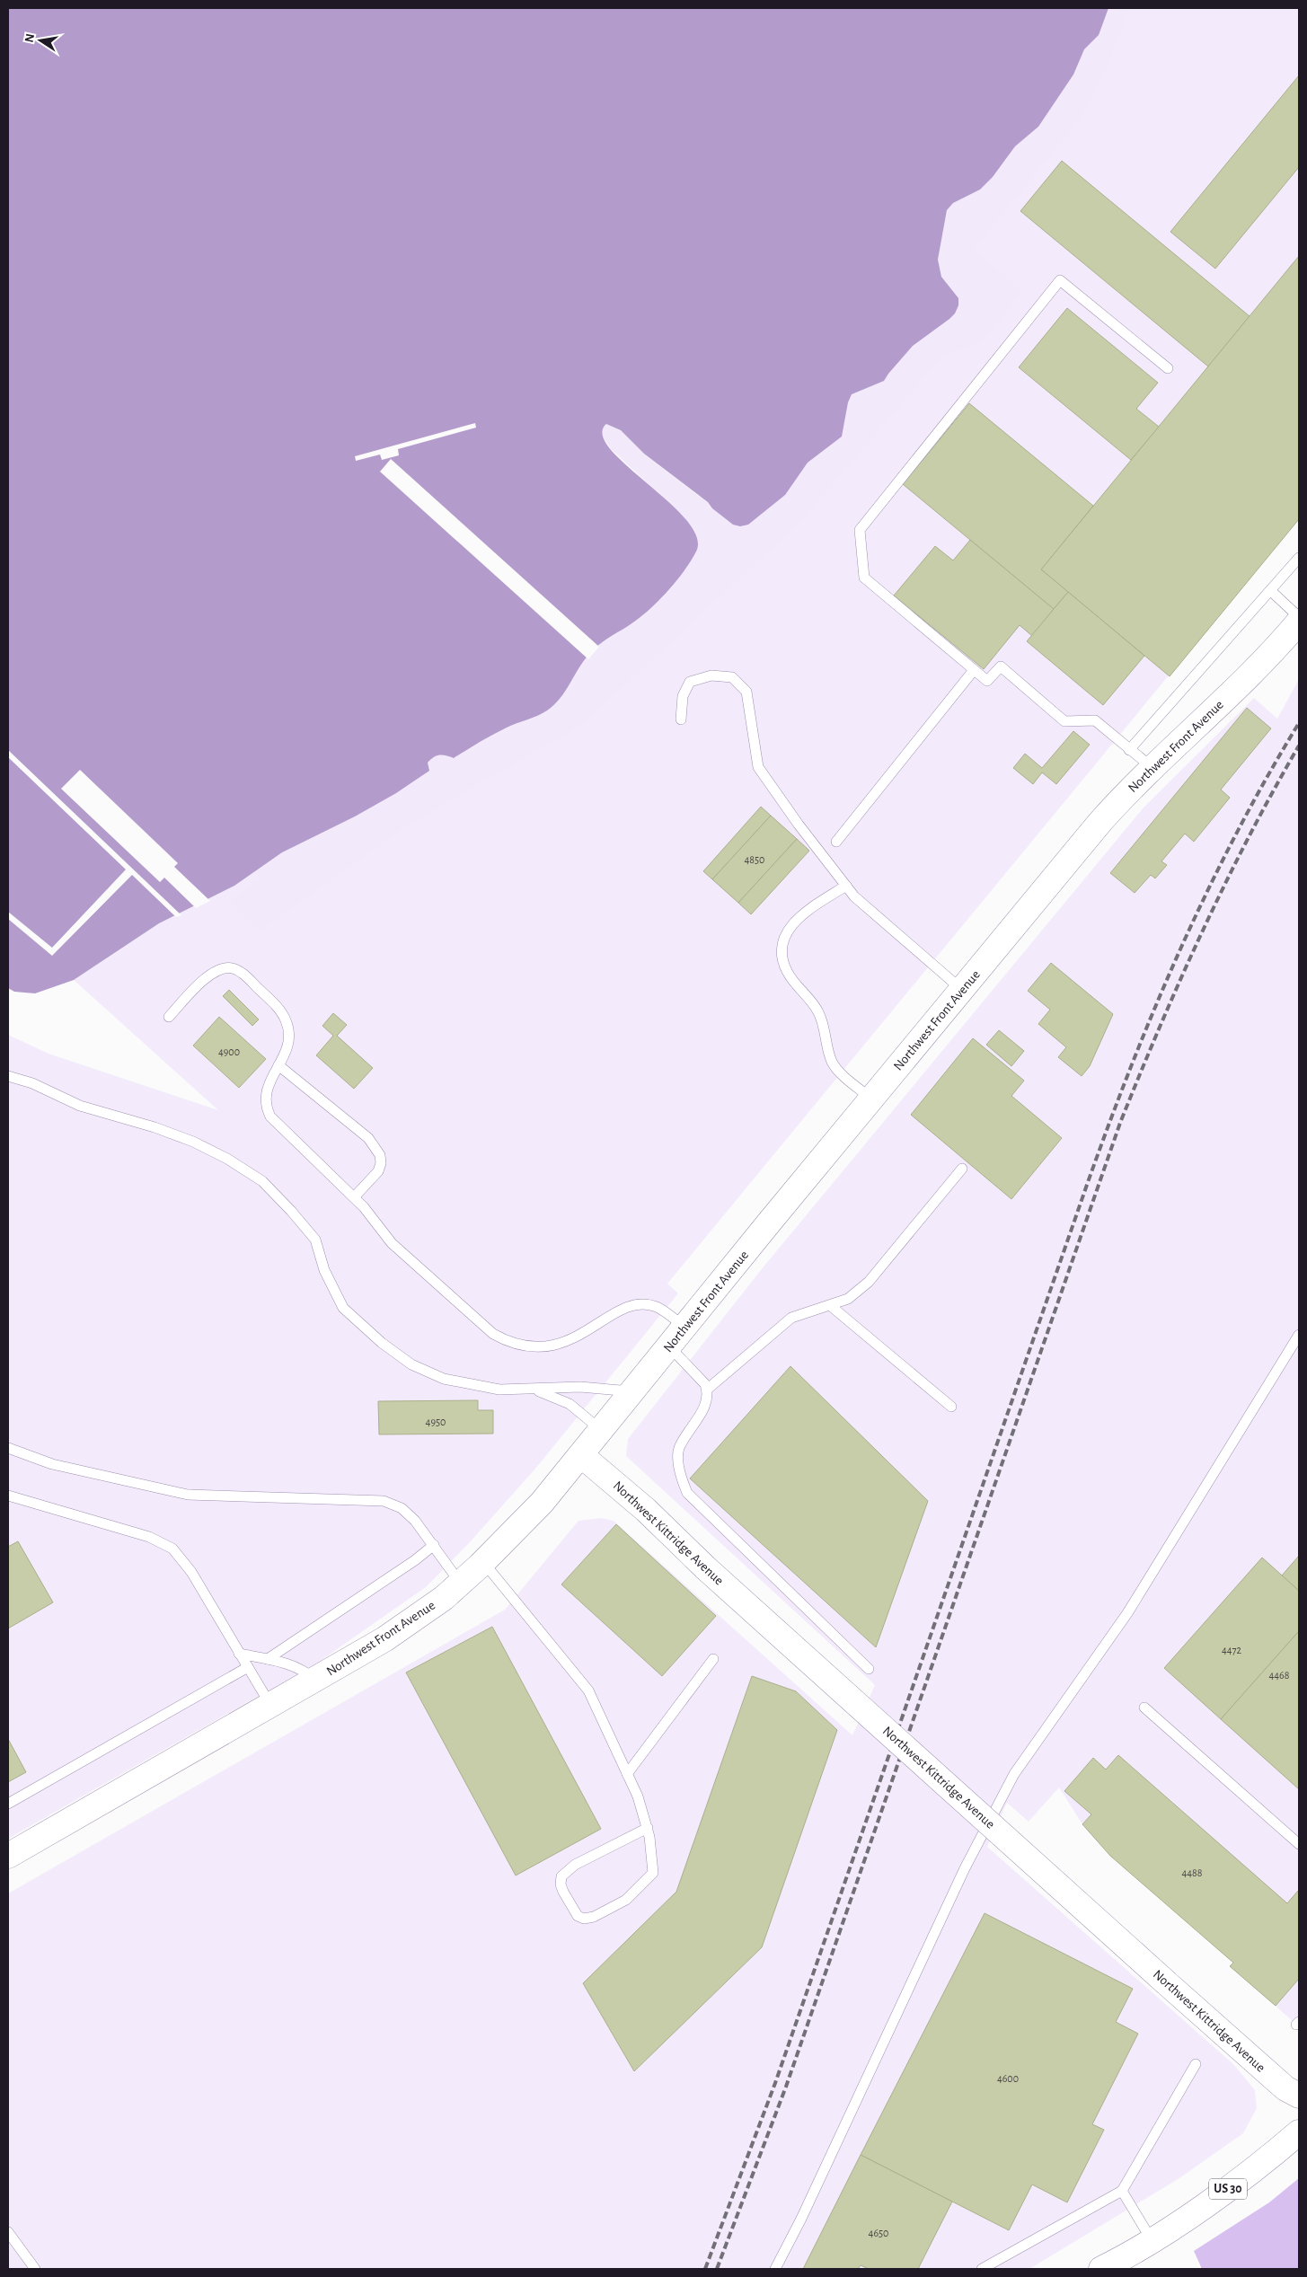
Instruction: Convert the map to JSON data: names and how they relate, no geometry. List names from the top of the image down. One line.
{"streets":{"main road":["Northwest Front Avenue","Northwest Kittridge Avenue","US 30"]},"crossings":[["Northwest Front Avenue","Northwest Kittridge Avenue"]],"house_numbers":["4850","4900","4950","4472","4468","4488","4600","4650"],"north":"left"}
